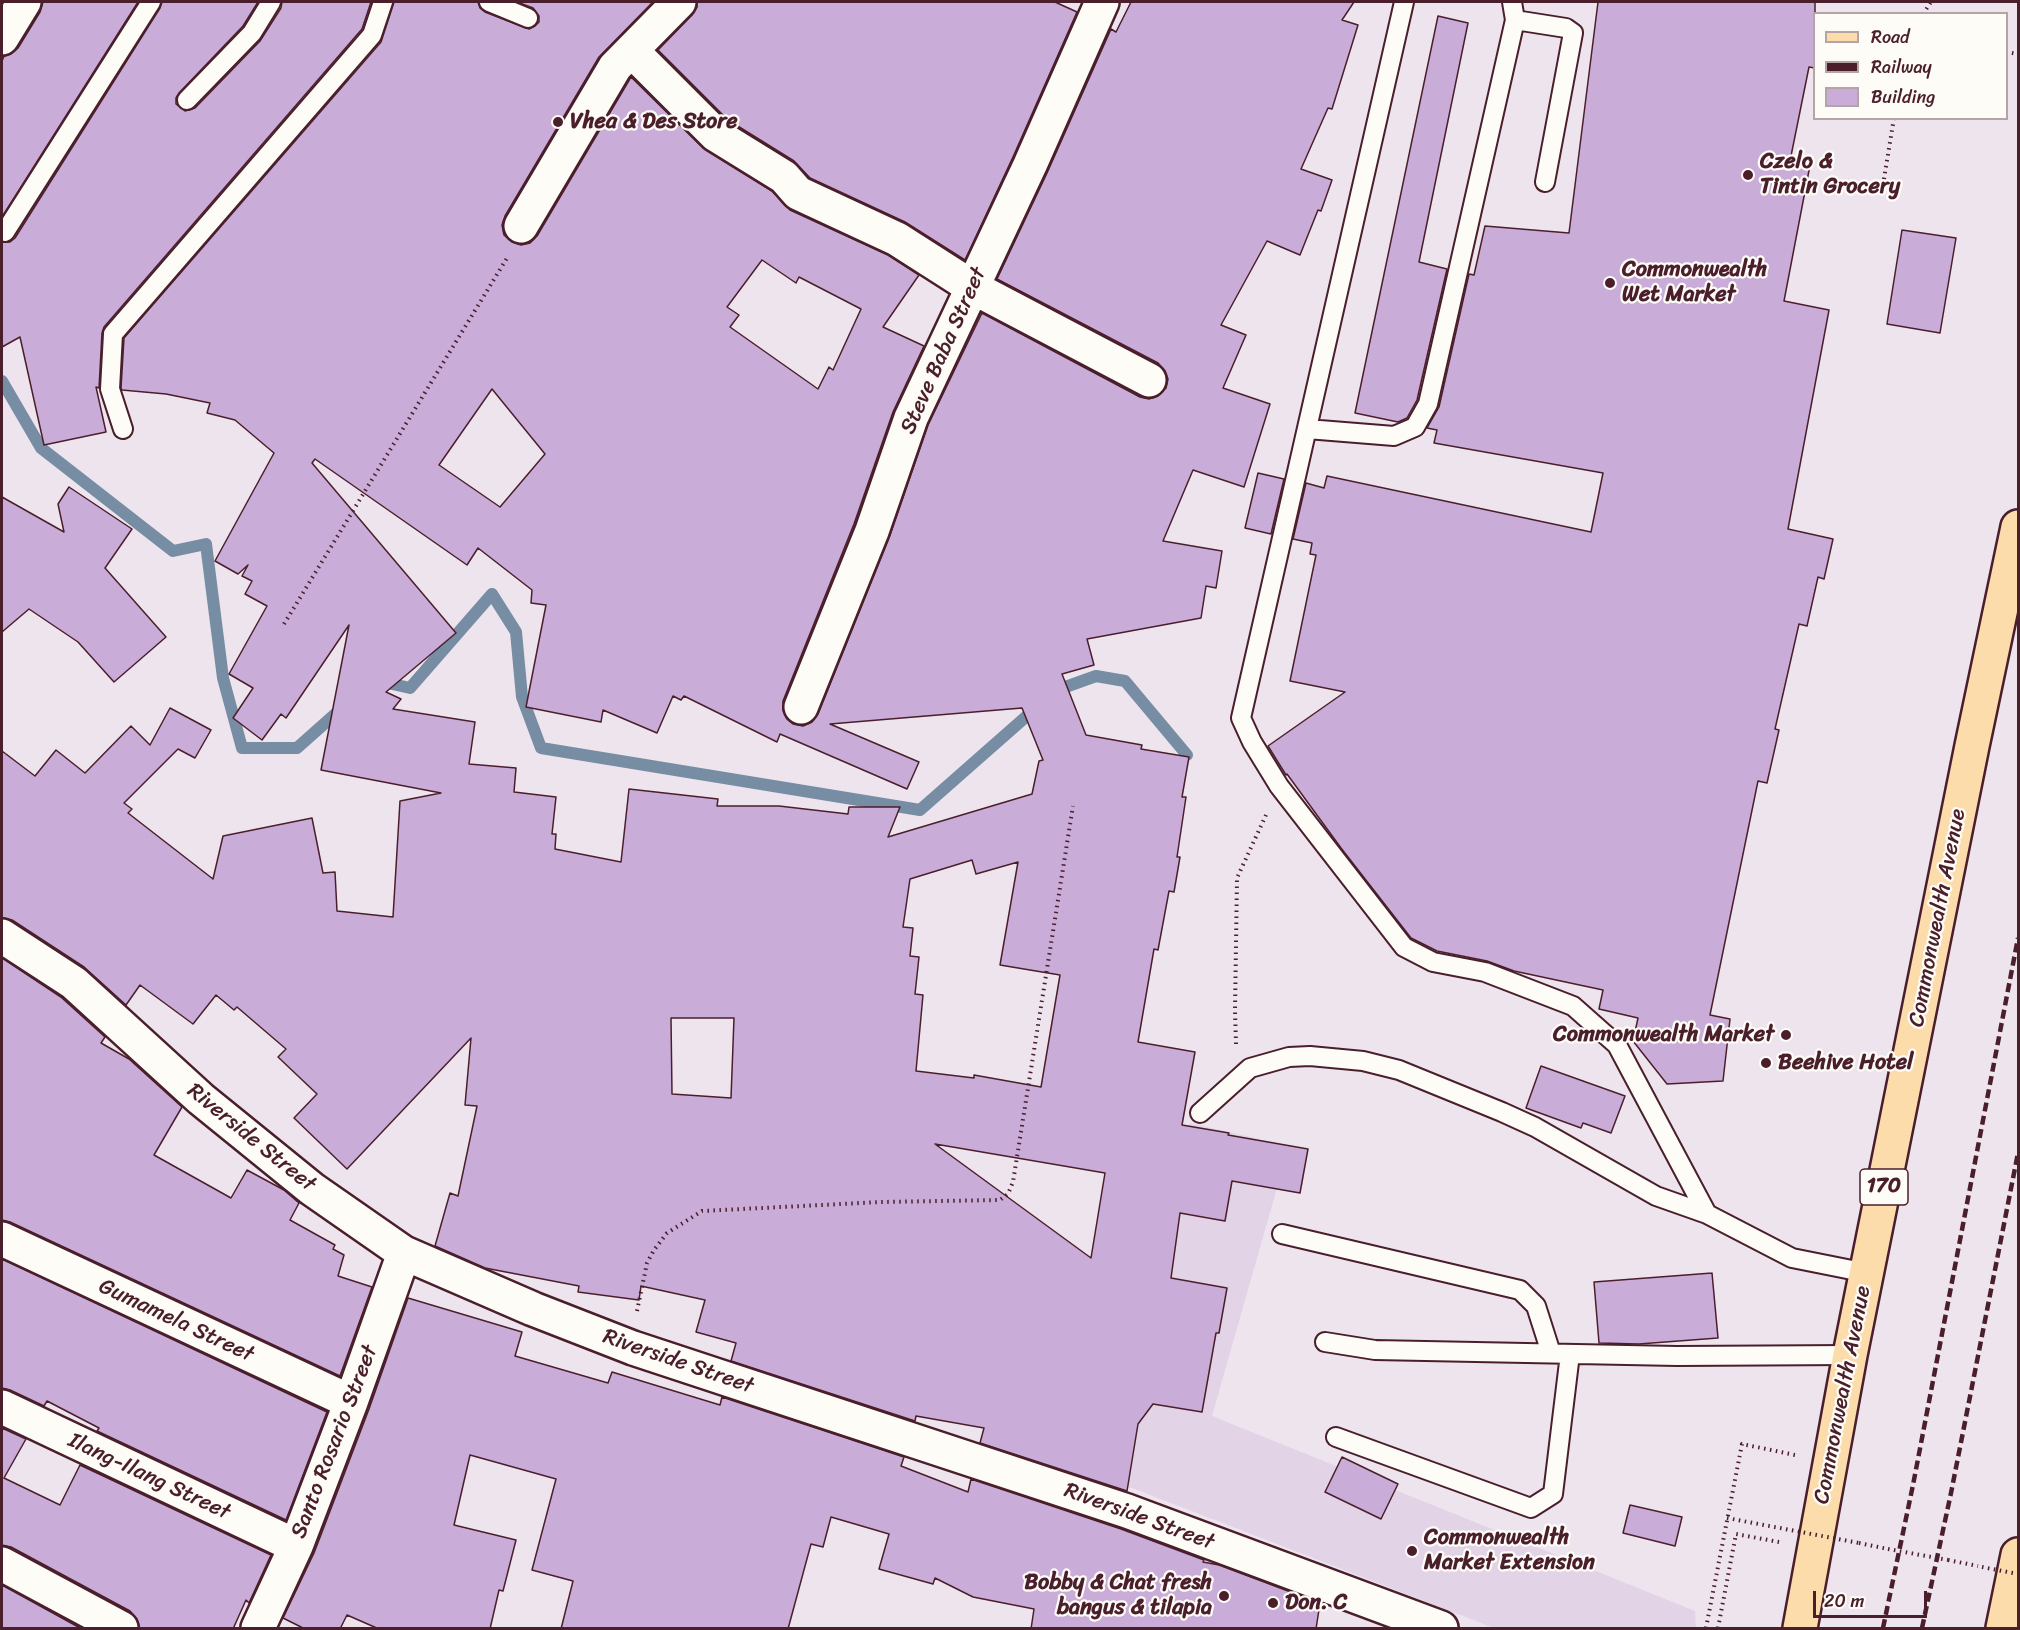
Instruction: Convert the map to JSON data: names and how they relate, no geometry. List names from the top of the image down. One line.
{"streets":{"main road":["Commonwealth Avenue","170"],"street":["Steve Baba Street","Riverside Street","Gumamela Street","Santo Rosario Street","Ilang-Ilang Street"]},"crossings":[["Riverside Street","Santo Rosario Street"],["Gumamela Street","Santo Rosario Street"],["Santo Rosario Street","Ilang-Ilang Street"]],"places":["Vhea & Des Store","Czelo & Tintin Grocery","Commonwealth Wet Market","Commonwealth Market","Beehive Hotel","Commonwealth Market Extension","Bobby & Chat fresh bangus & tilapia","Don. C"],"legend":["Road","Railway","Building"],"scale_bar":"20 m"}
